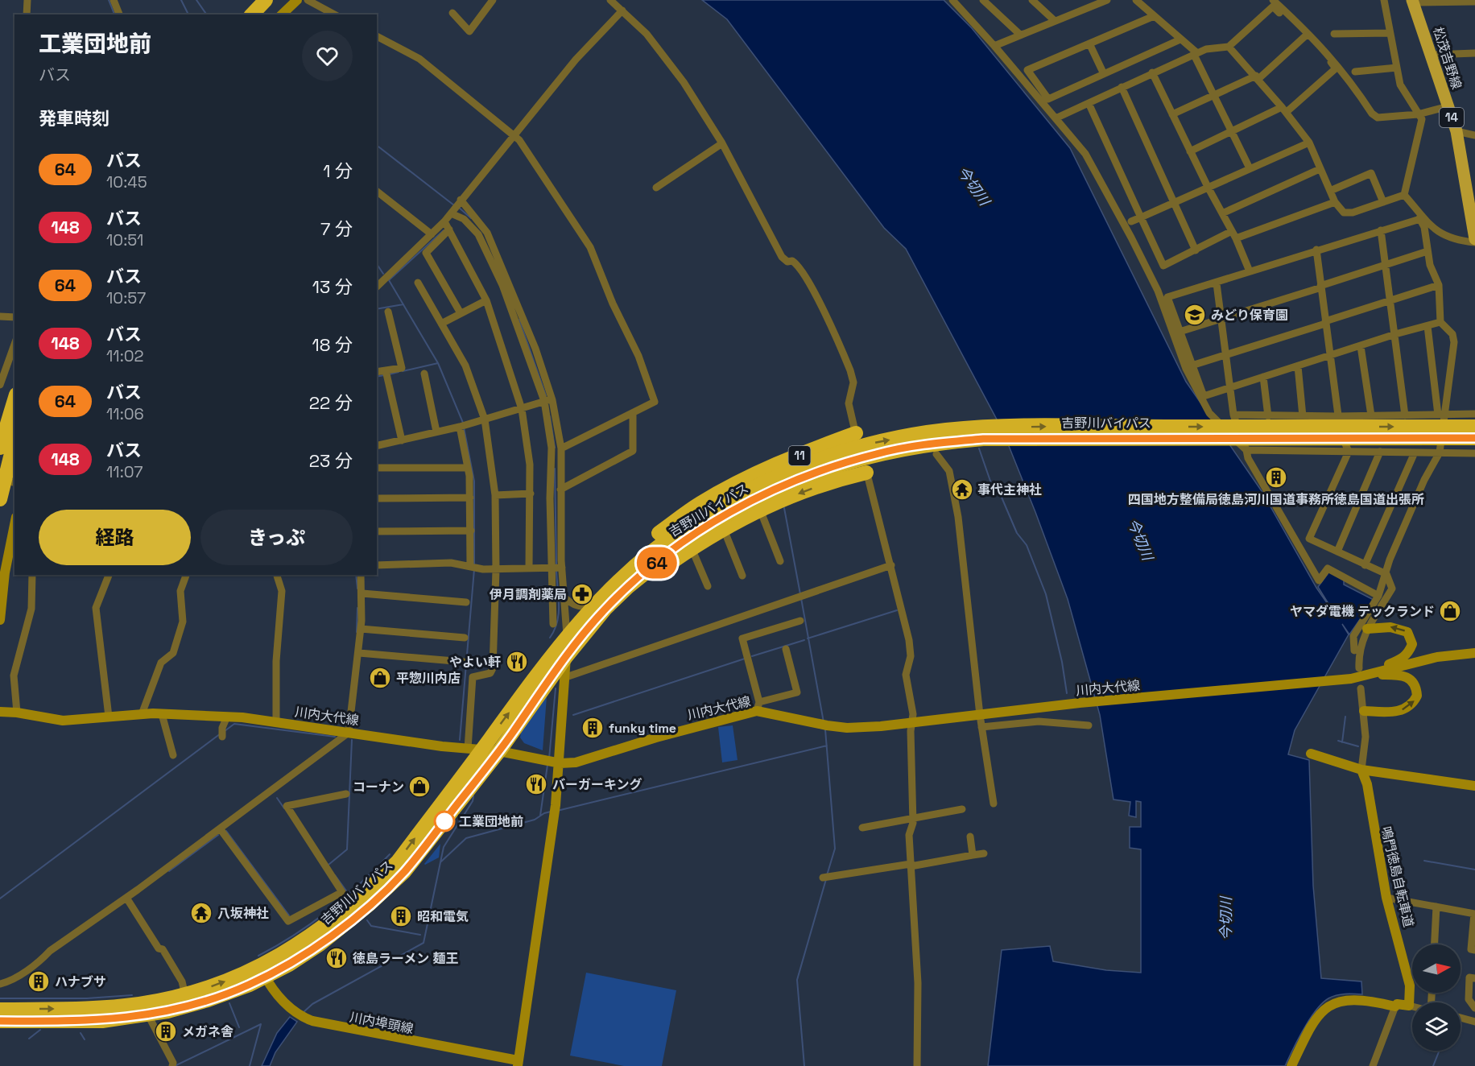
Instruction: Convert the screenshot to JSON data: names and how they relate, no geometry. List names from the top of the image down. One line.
{"streets":{"highway":["吉野川バイパス","11"],"main road":["松茂吉野線","14","川内大代線","鳴門徳島自転車道","川内埠頭線"]},"crossings":[["吉野川バイパス","11"],["吉野川バイパス","川内大代線"],["吉野川バイパス","川内埠頭線"]],"water":["今切川"],"places":{"school or university":["みどり保育園"],"building":["四国地方整備局徳島河川国道事務所徳島国道出張所","funky time","昭和電気","ハナブサ","メガネ舎"],"temple":["事代主神社","八坂神社"],"pharmacy":["伊月調剤薬局"],"shop":["ヤマダ電機 テックランド","平惣川内店","コーナン"],"restaurant":["やよい軒","バーガーキング","徳島ラーメン 麺王"],"other":["工業団地前"]},"lines":["bus line 64"],"north":"right","page":{"on_map":"64","heading":[["工業団地前","バス"],"発車時刻"],"list":[{"mark":"64","name":"バス","note":"10:45","value":"1 分"},{"mark":"148","name":"バス","note":"10:51","value":"7 分"},{"mark":"64","name":"バス","note":"10:57","value":"13 分"},{"mark":"148","name":"バス","note":"11:02","value":"18 分"},{"mark":"64","name":"バス","note":"11:06","value":"22 分"},{"mark":"148","name":"バス","note":"11:07","value":"23 分"}],"buttons":["経路","きっぷ"]}}
